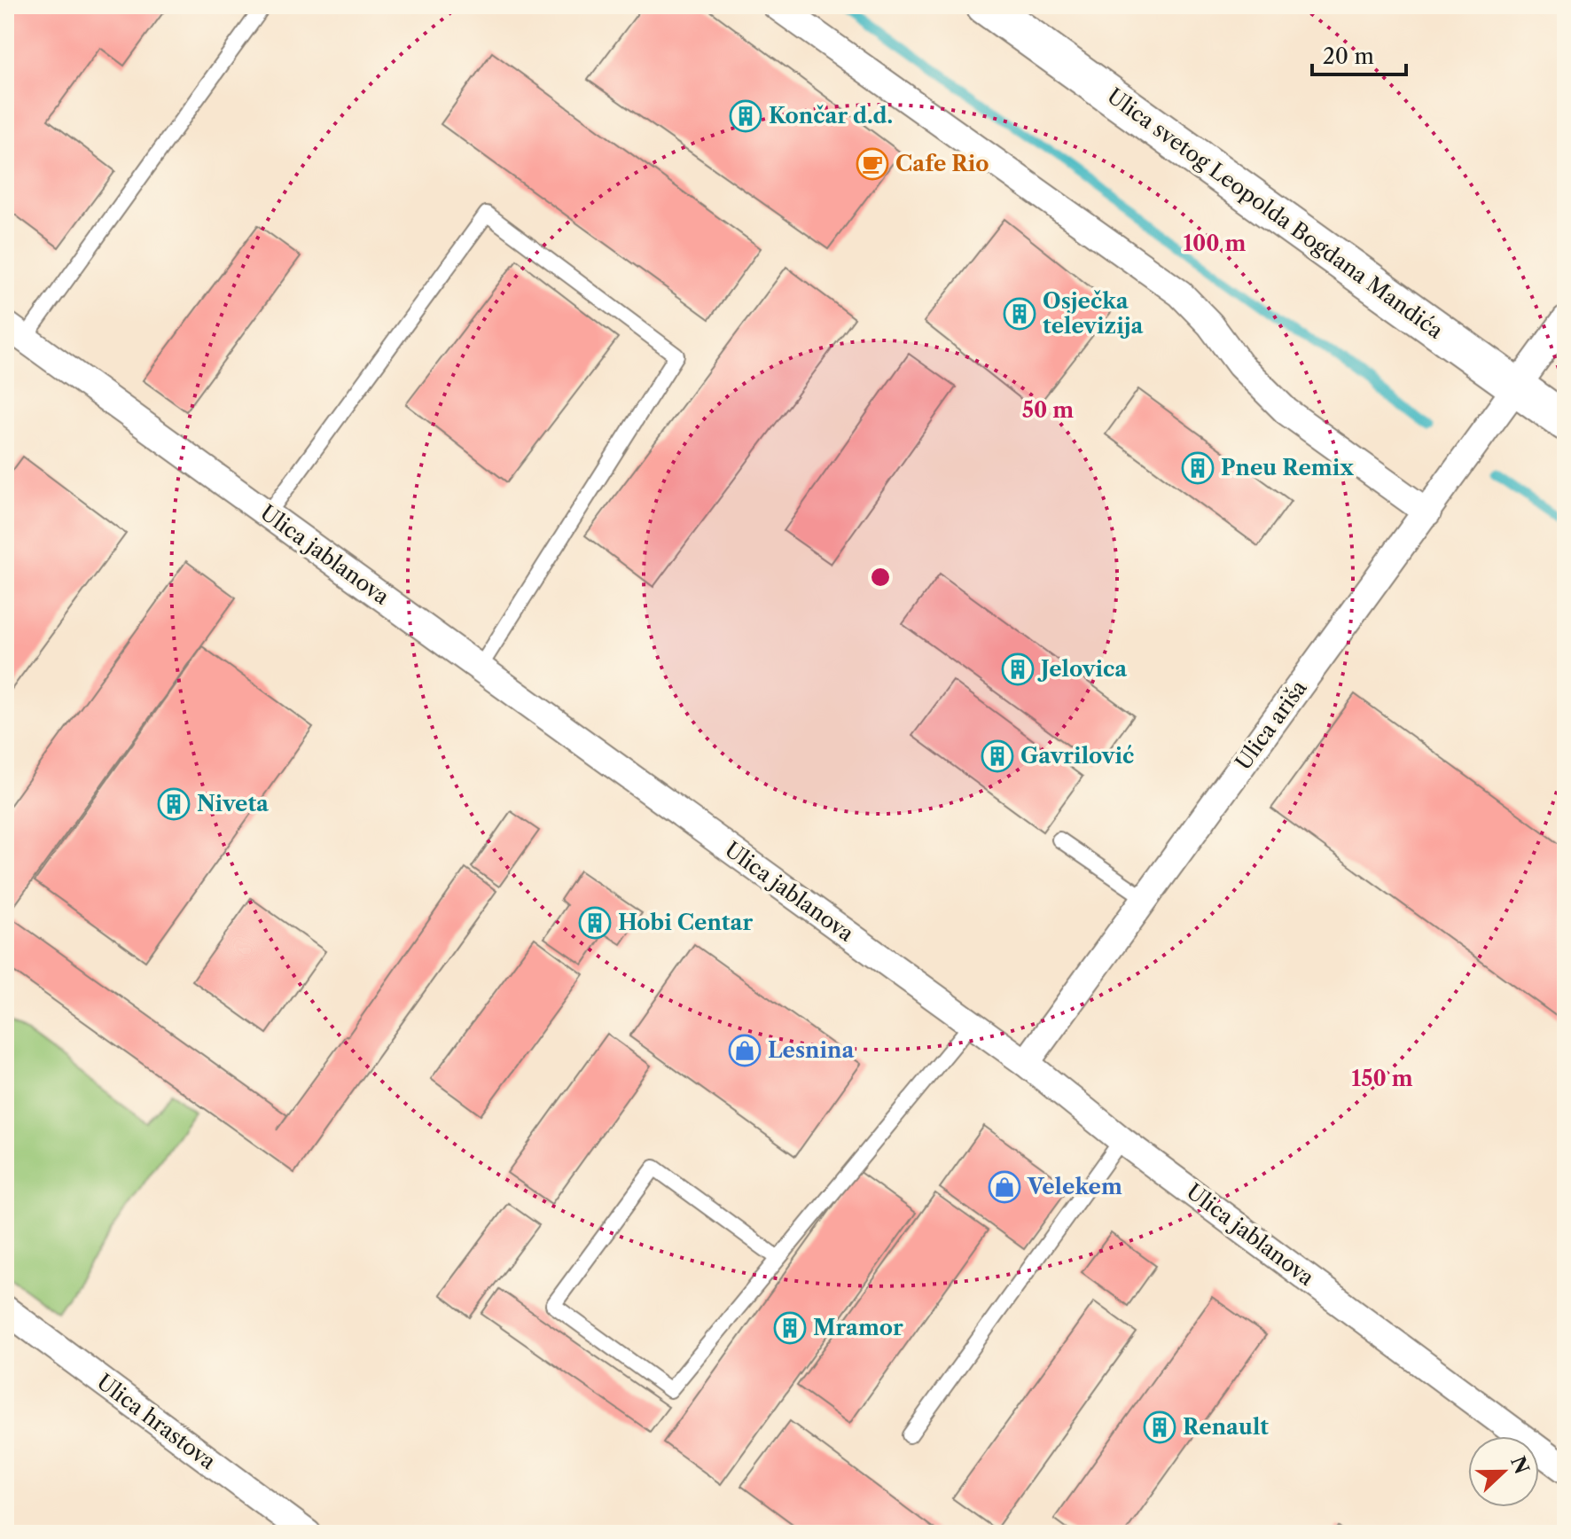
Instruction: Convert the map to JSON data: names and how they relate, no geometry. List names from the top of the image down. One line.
{"streets":{"main road":["Ulica svetog Leopolda Bogdana Mandića"],"street":["Ulica jablanova","Ulica ariša","Ulica hrastova"]},"crossings":[["Ulica svetog Leopolda Bogdana Mandića","Ulica ariša"],["Ulica jablanova","Ulica ariša"]],"places":{"building":["Končar d.d.","Osječka televizija","Pneu Remix","Jelovica","Gavrilović","Niveta","Hobi Centar","Mramor","Renault"],"cafe":["Cafe Rio"],"shop":["Lesnina","Velekem"]},"scale_bar":"20 m","north":"right","rings":["100 m","50 m","150 m"]}
